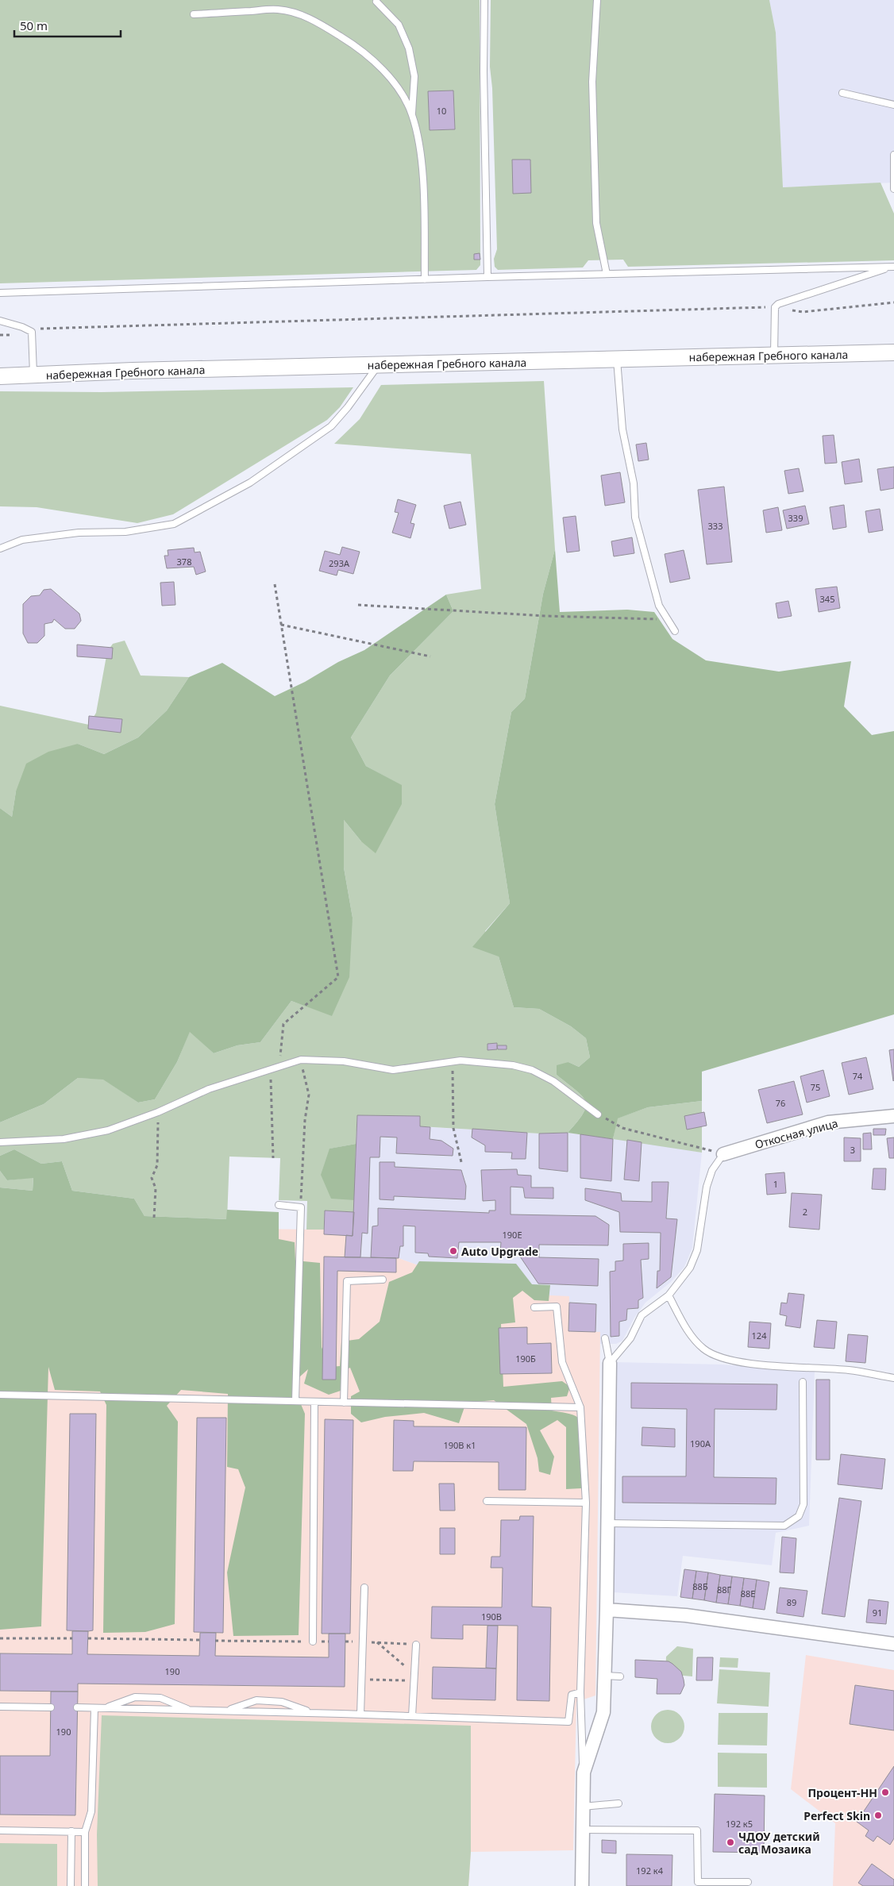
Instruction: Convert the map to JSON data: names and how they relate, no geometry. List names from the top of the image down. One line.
{"streets":{"street":["набережная Гребного канала","Откосная улица"]},"places":["Auto Upgrade","Процент-НН","Perfect Skin","ЧДОУ детский сад Мозаика"],"house_numbers":["10","339","333","378","293А","345","74","75","76","3","1","2","190Е","124","190Б","190А","190В к1","88Б","88Г","88Е","89","91","190В","190","190","192 к5","192 к4"],"scale_bar":"50 m"}
